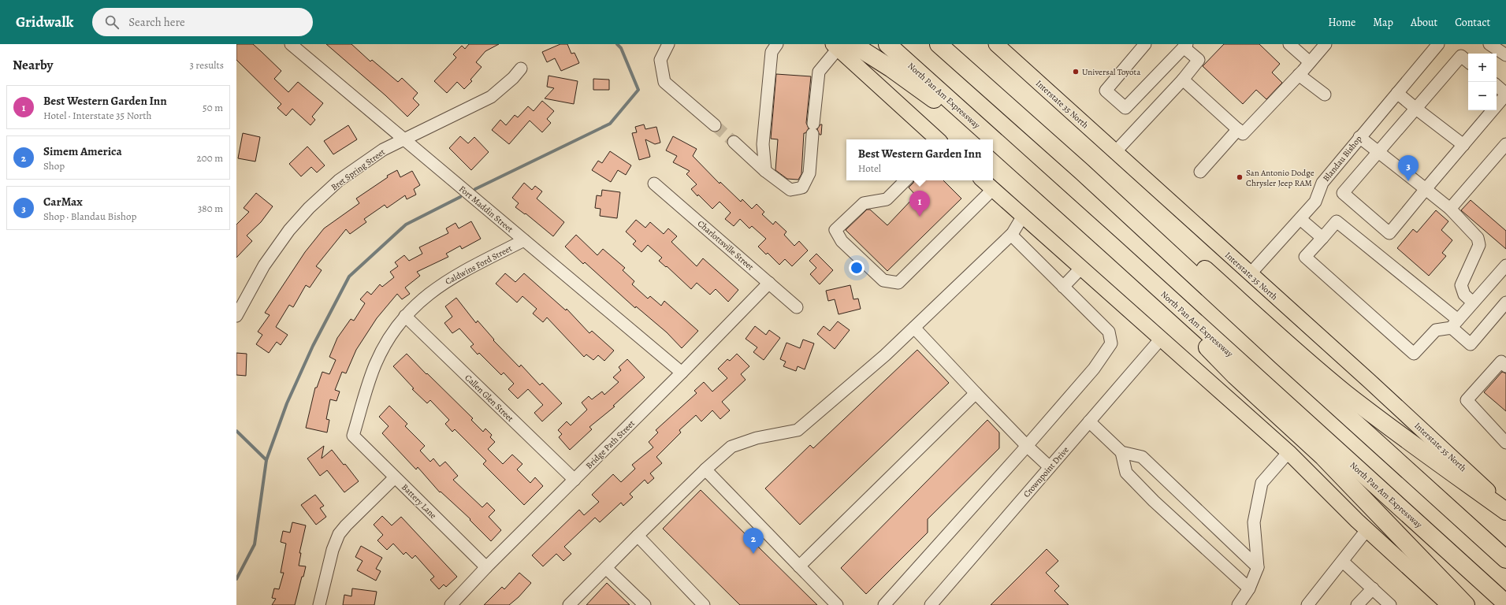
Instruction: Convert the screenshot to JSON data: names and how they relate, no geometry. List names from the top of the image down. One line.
{"streets":{"highway":["North Pan Am Expressway"],"main road":["Interstate 35 North"],"street":["Blandau Bishop","Bret Spring Street","Fort Maddin Street","Charlottsville Street","Caldwins Ford Street","Callen Glen Street","Bridge Path Street","Crownpoint Drive","Battery Lane"]},"crossings":[["Interstate 35 North","Blandau Bishop"],["Bret Spring Street","Fort Maddin Street"],["Fort Maddin Street","Caldwins Ford Street"],["Fort Maddin Street","Bridge Path Street"],["Charlottsville Street","Bridge Path Street"],["Caldwins Ford Street","Callen Glen Street"],["Caldwins Ford Street","Battery Lane"],["Callen Glen Street","Bridge Path Street"],["Bridge Path Street","Battery Lane"]],"places":["Universal Toyota","San Antonio Dodge Chrysler Jeep RAM"],"page":{"header":"Gridwalk","search":"Search here","nav":["Home","Map","About","Contact"],"heading":["Nearby","3 results"],"map_buttons":["+","−"],"list":[{"mark":"1","name":"Best Western Garden Inn","note":"Hotel · Interstate 35 North","value":"50 m"},{"mark":"2","name":"Simem America","note":"Shop","value":"200 m"},{"mark":"3","name":"CarMax","note":"Shop · Blandau Bishop","value":"380 m"}],"popup":["Best Western Garden Inn","Hotel"],"pins":["3","1","2"]}}
